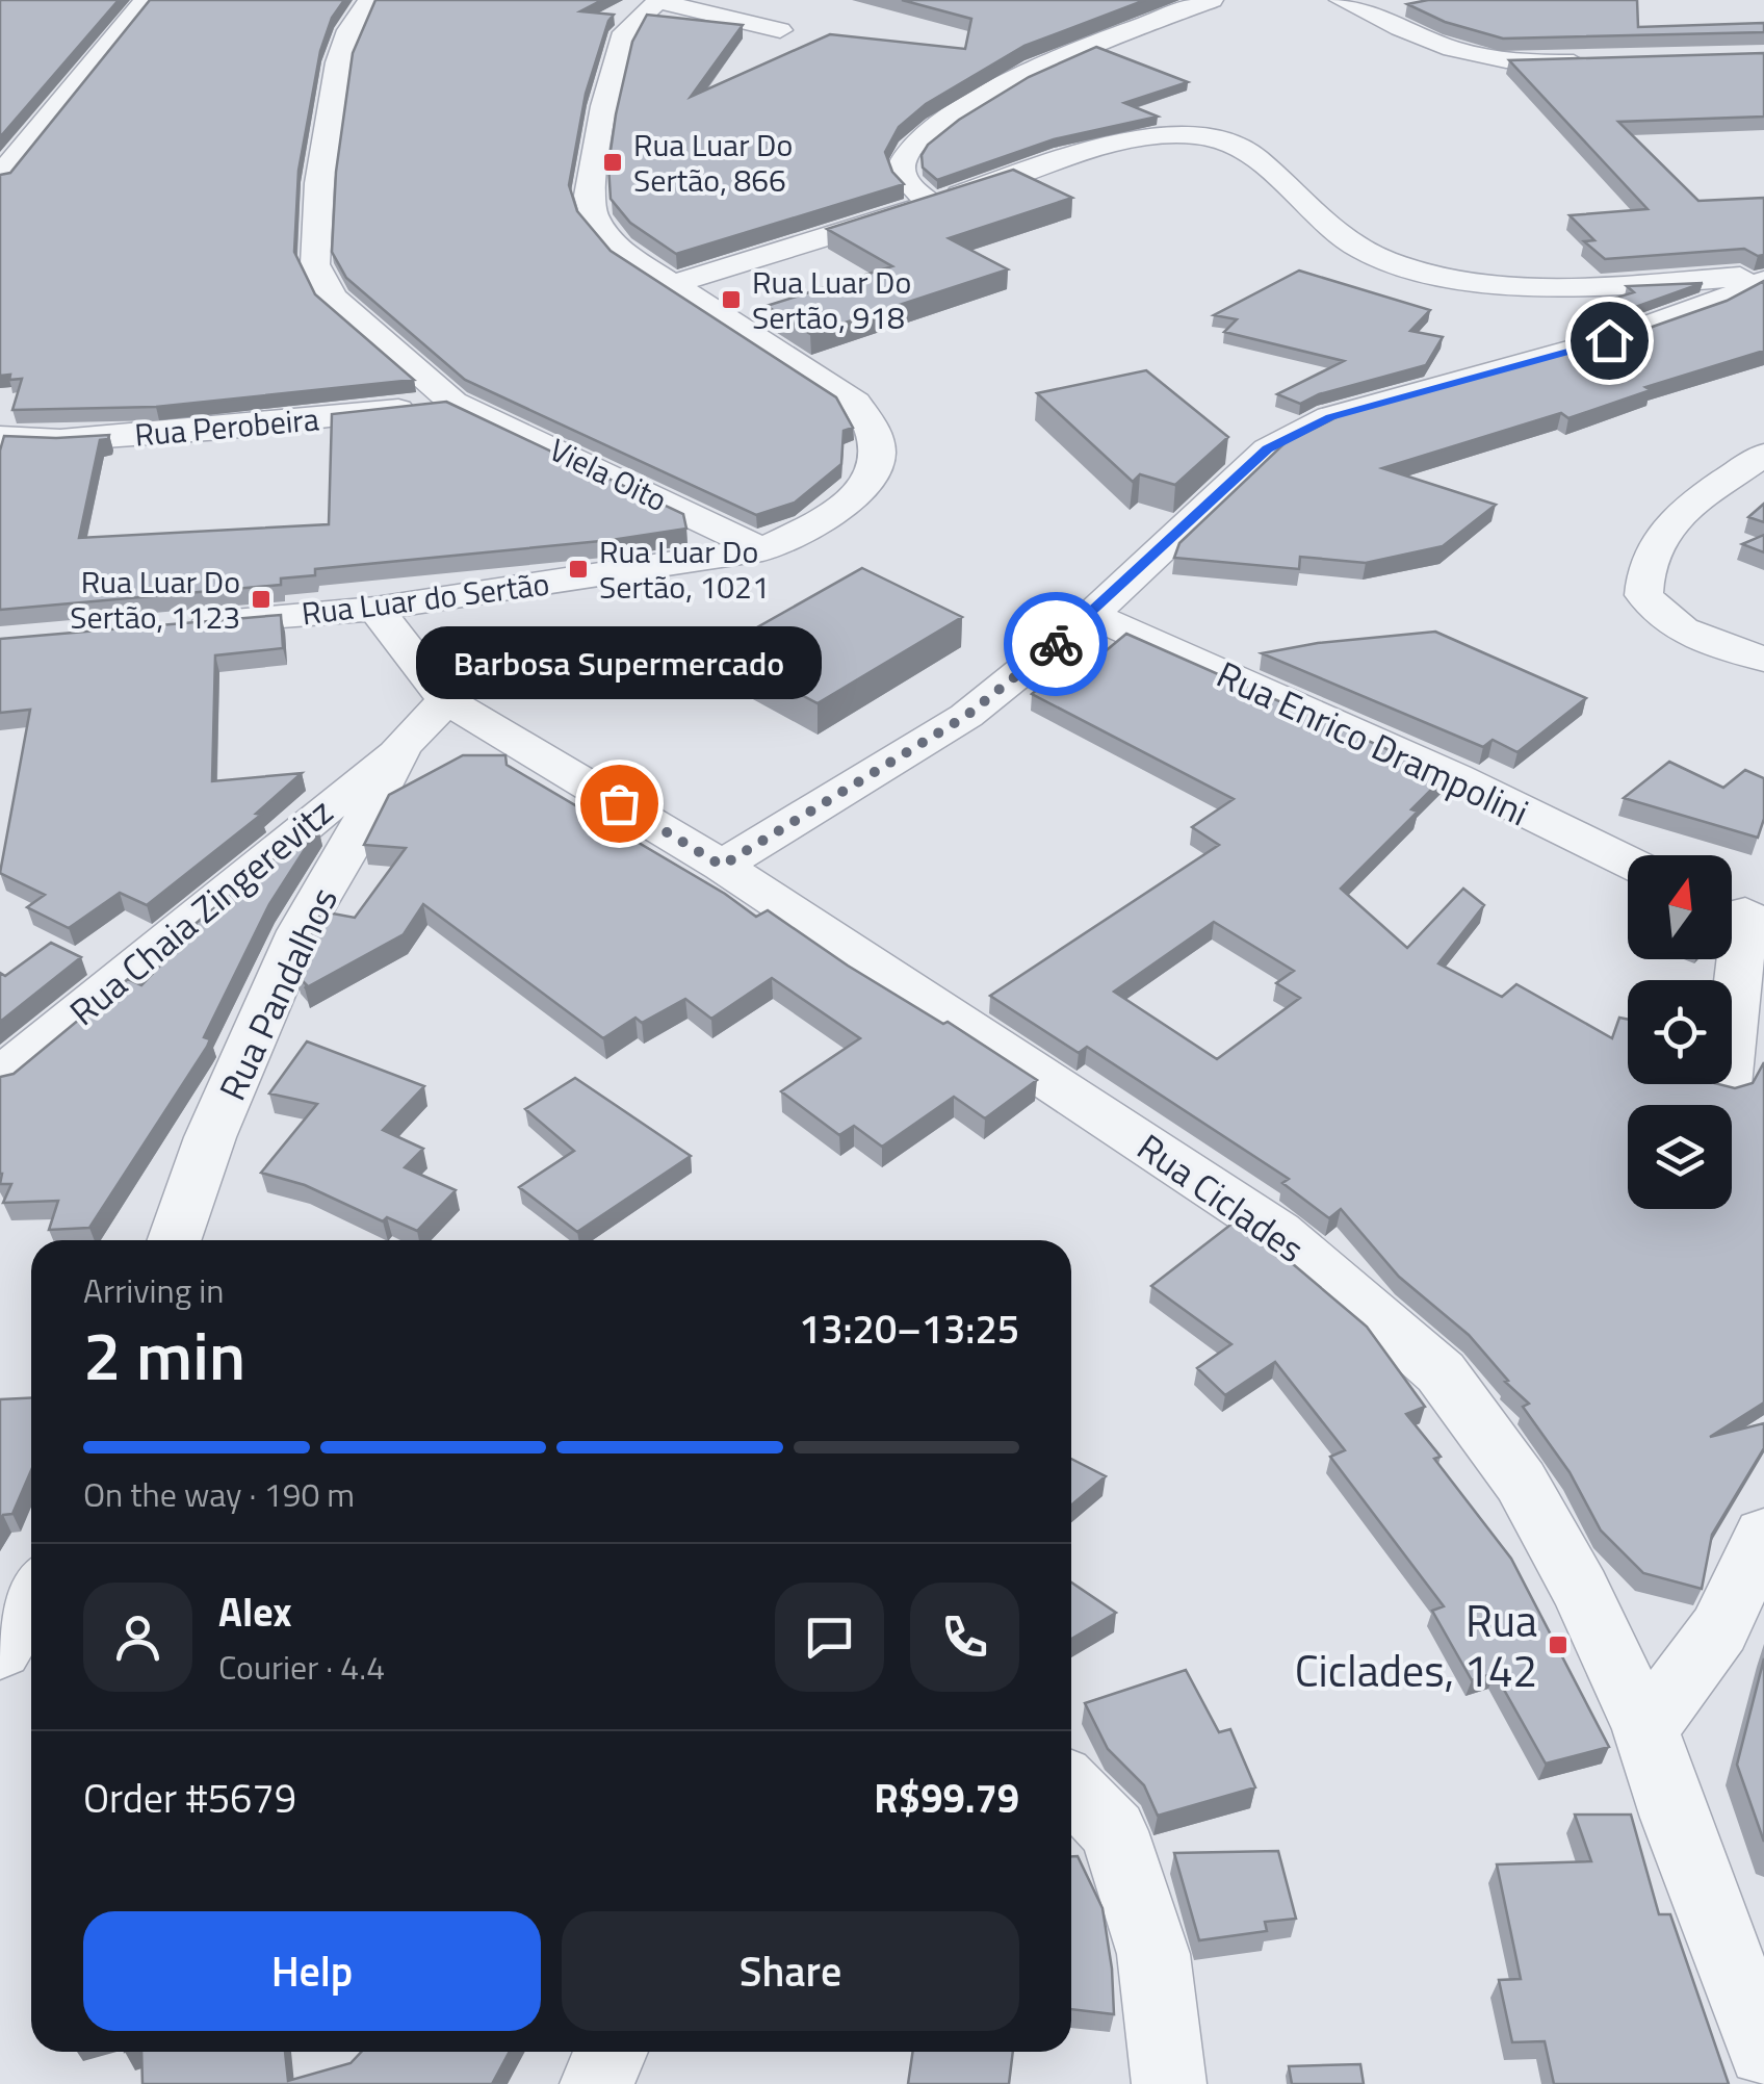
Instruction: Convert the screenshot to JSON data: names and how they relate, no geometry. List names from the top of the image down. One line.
{"streets":{"street":["Rua Perobeira","Viela Oito","Rua Luar do Sertão","Rua Enrico Drampolini","Rua Chaia Zingerevitz","Rua Pandalhos","Rua Ciclades"]},"crossings":[["Rua Perobeira","Viela Oito"],["Viela Oito","Rua Luar do Sertão"],["Rua Luar do Sertão","Rua Ciclades"],["Rua Chaia Zingerevitz","Rua Pandalhos"],["Rua Pandalhos","Rua Ciclades"]],"places":{"transit":["Rua Luar Do Sertão, 866","Rua Luar Do Sertão, 918","Rua Luar Do Sertão, 1021","Rua Luar Do Sertão, 1123","Rua Ciclades, 142"],"other":["Barbosa Supermercado"]},"north":"top","page":{"bubble":"Barbosa Supermercado","heading":["2 min","Arriving in","13:20–13:25"],"panel":["Alex","Courier · 4.4","Order #5679","R$99.79"],"bar":"On the way · 190 m","buttons":["Help","Share"]}}
